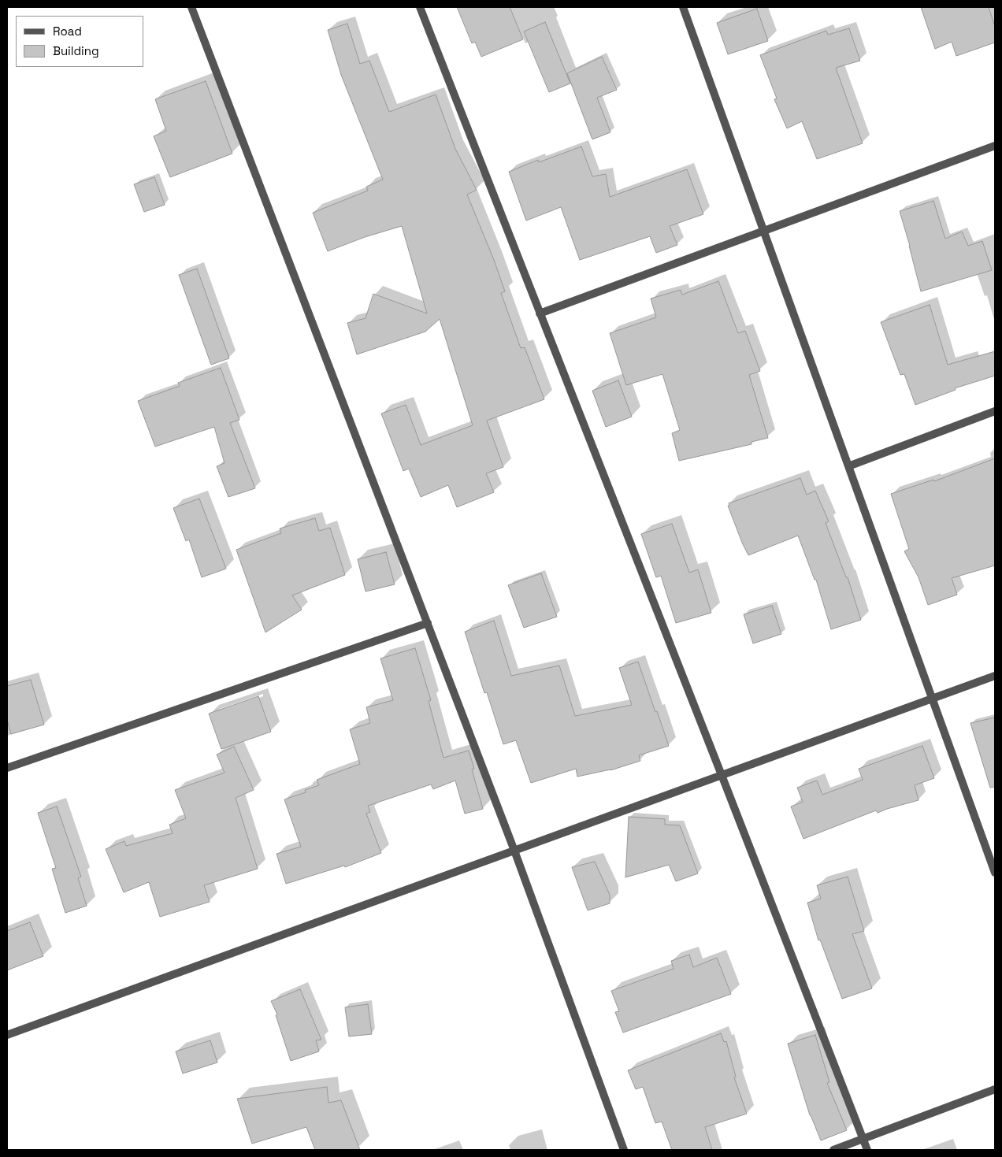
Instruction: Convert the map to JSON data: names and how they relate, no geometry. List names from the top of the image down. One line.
{"legend":["Road","Building"]}
